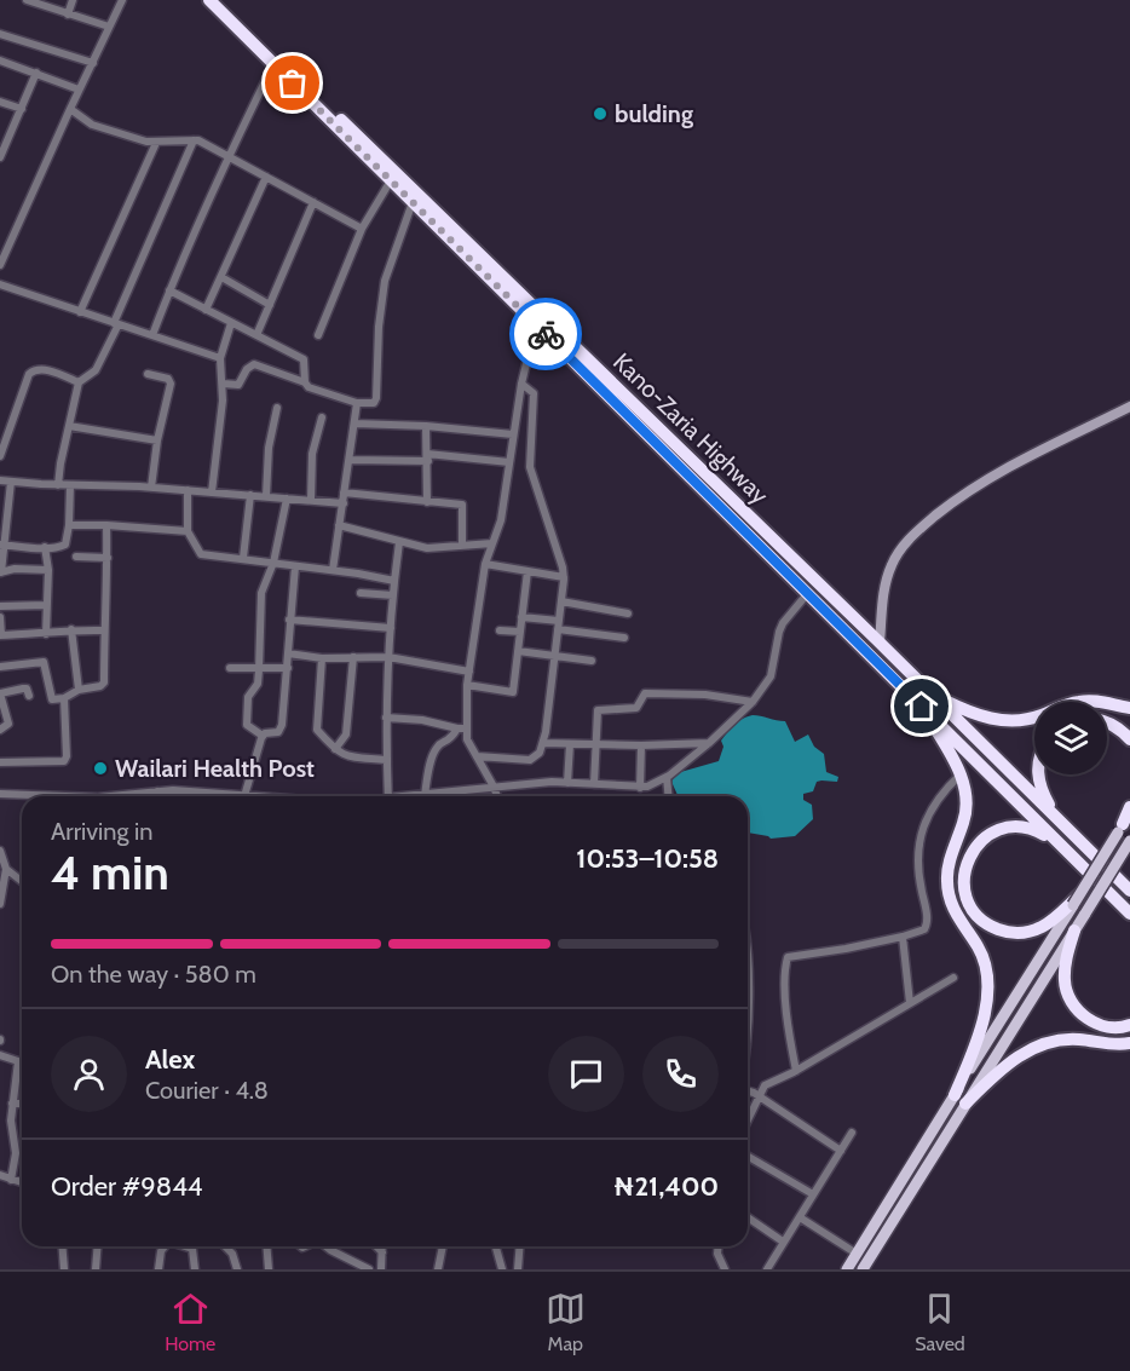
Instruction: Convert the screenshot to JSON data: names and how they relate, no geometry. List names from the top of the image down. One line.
{"streets":{"highway":["Kano-Zaria Highway"]},"places":["bulding","Wailari Health Post"],"page":{"heading":["4 min","Arriving in","10:53–10:58"],"panel":["Alex","Courier · 4.8","Order #9844","₦21,400"],"bar":"On the way · 580 m","tabs":["Home","Map","Saved"]}}
